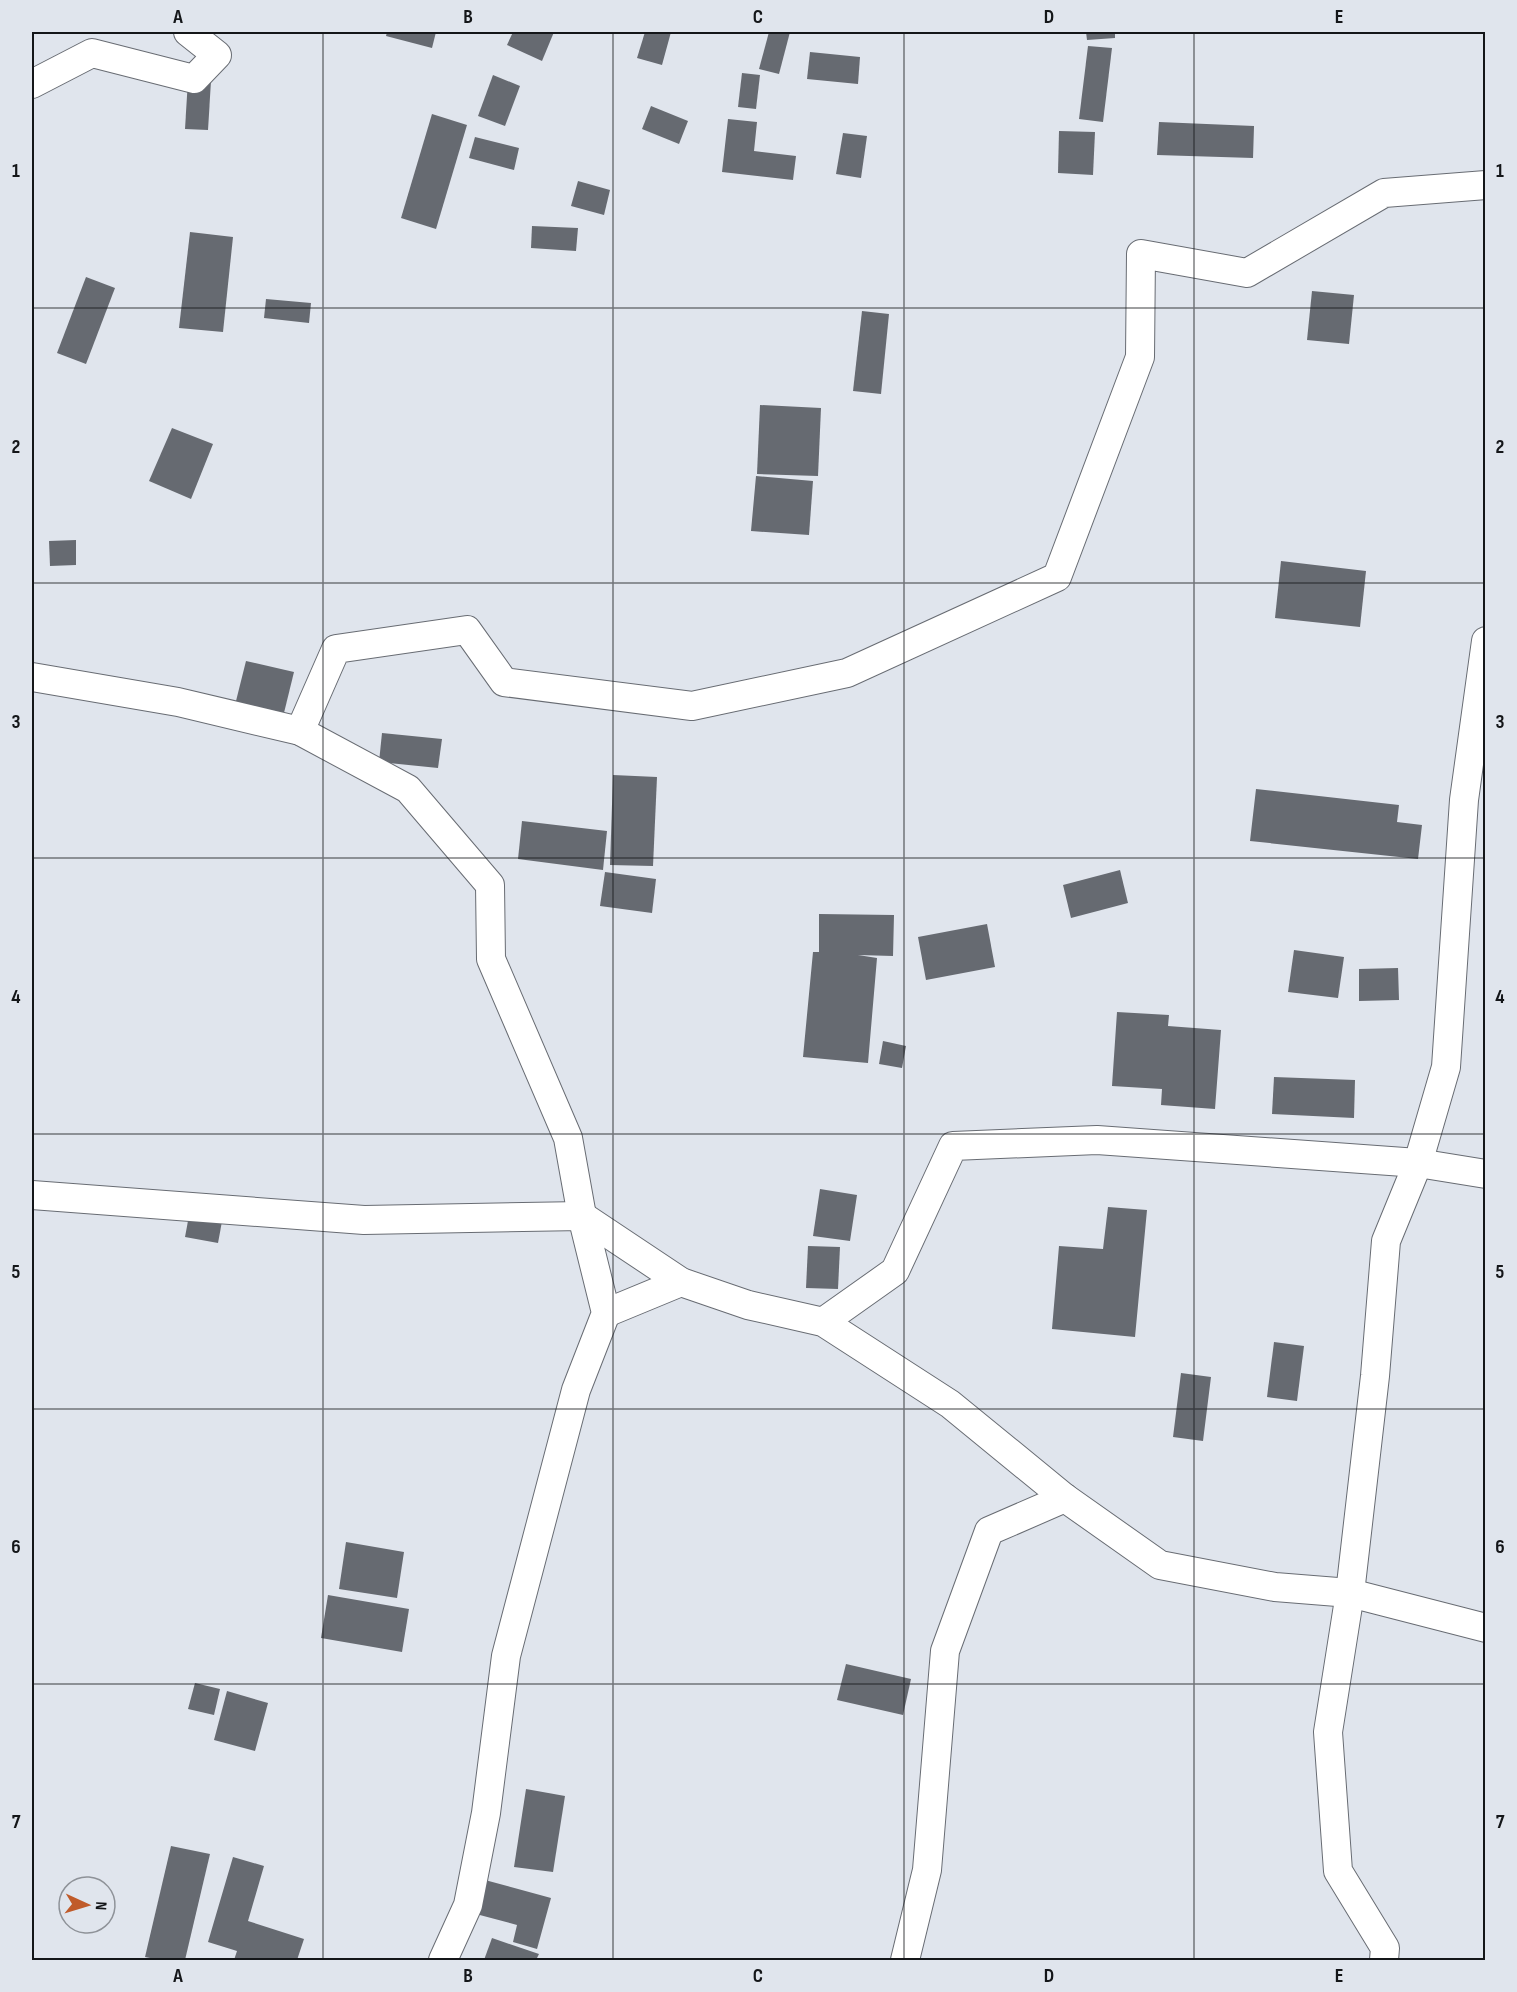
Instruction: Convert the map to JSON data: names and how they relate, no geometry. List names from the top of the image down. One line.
{"north":"right","grid":{"columns":["A","B","C","D","E"],"rows":["1","2","3","4","5","6","7"]}}
